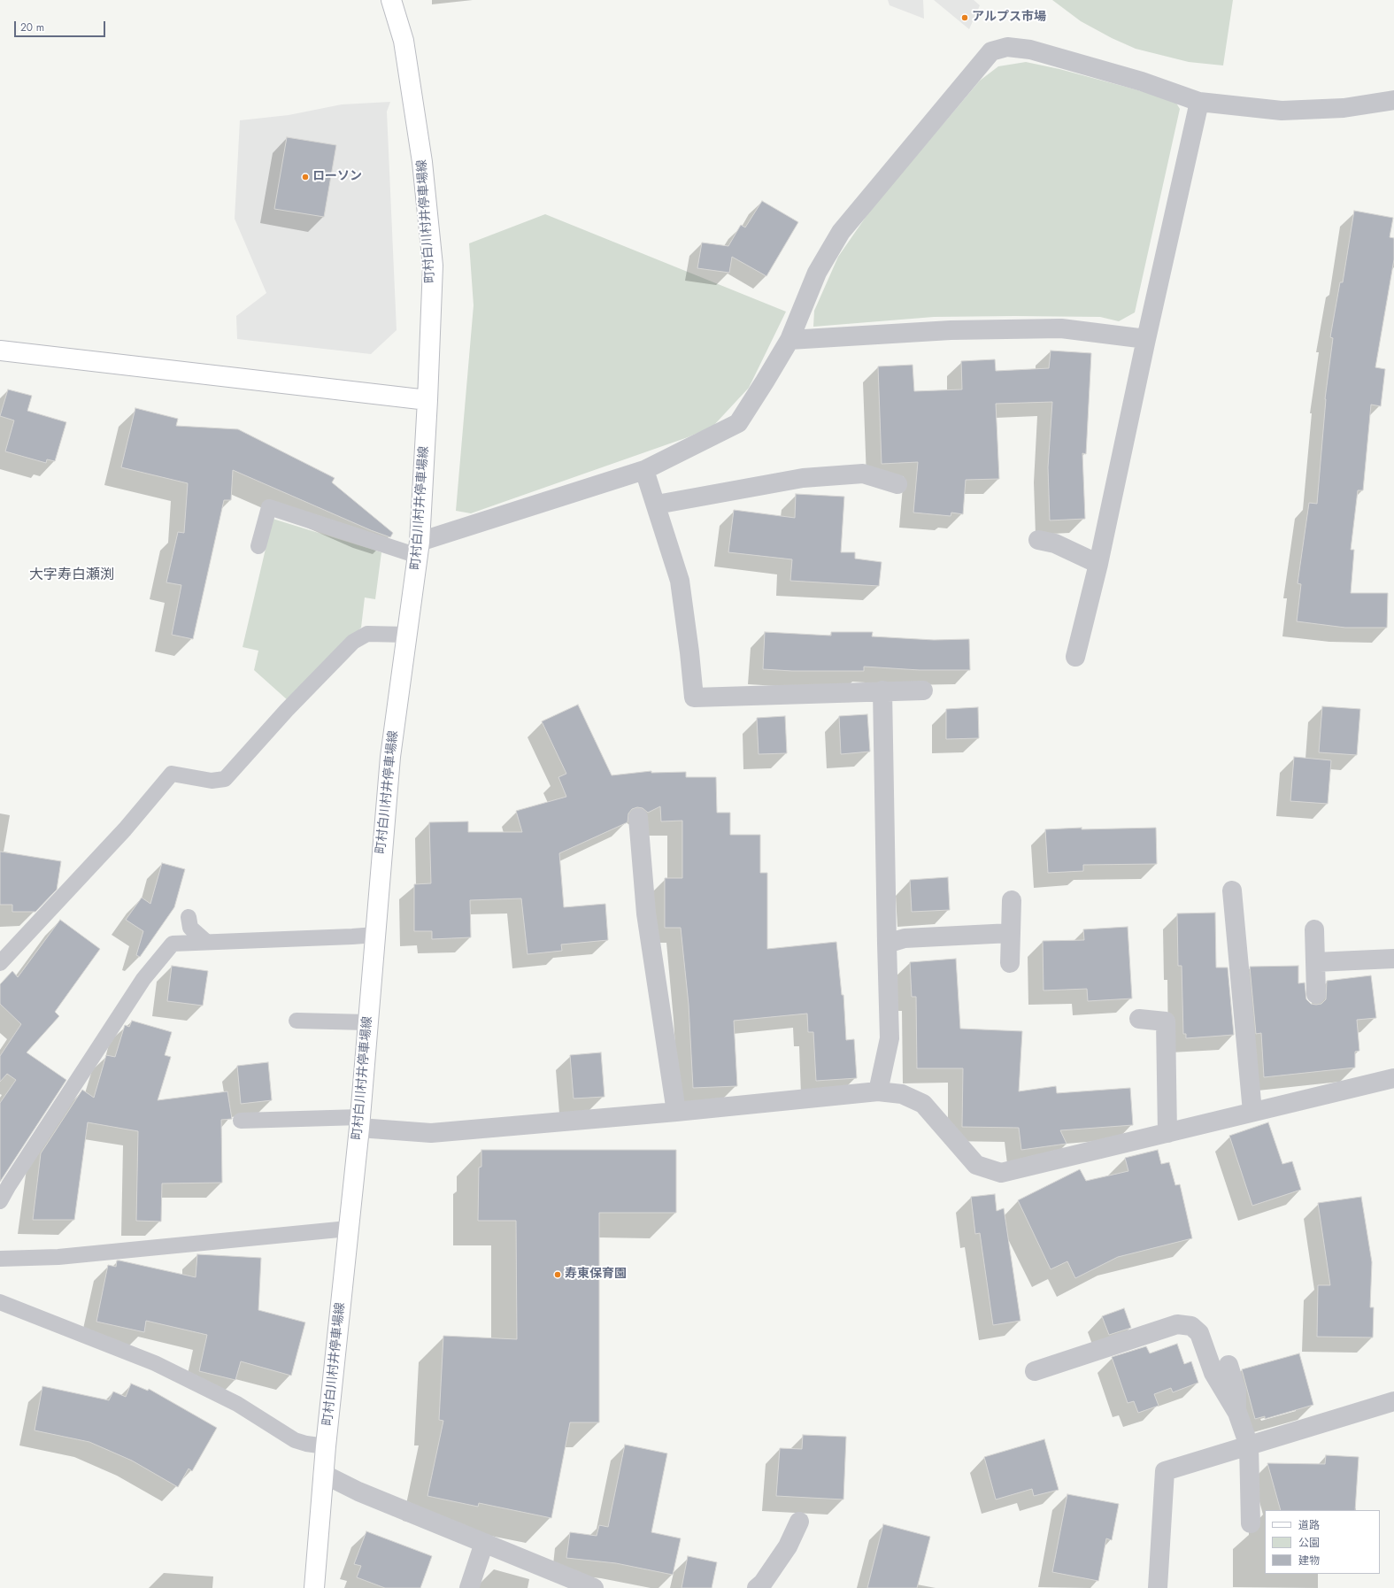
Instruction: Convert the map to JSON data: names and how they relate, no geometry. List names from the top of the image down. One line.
{"streets":{"main road":["町村白川村井停車場線"]},"districts":["大字寿白瀬渕"],"places":["アルプス市場","ローソン","寿東保育園"],"legend":["道路","公園","建物"],"scale_bar":"20 m"}
